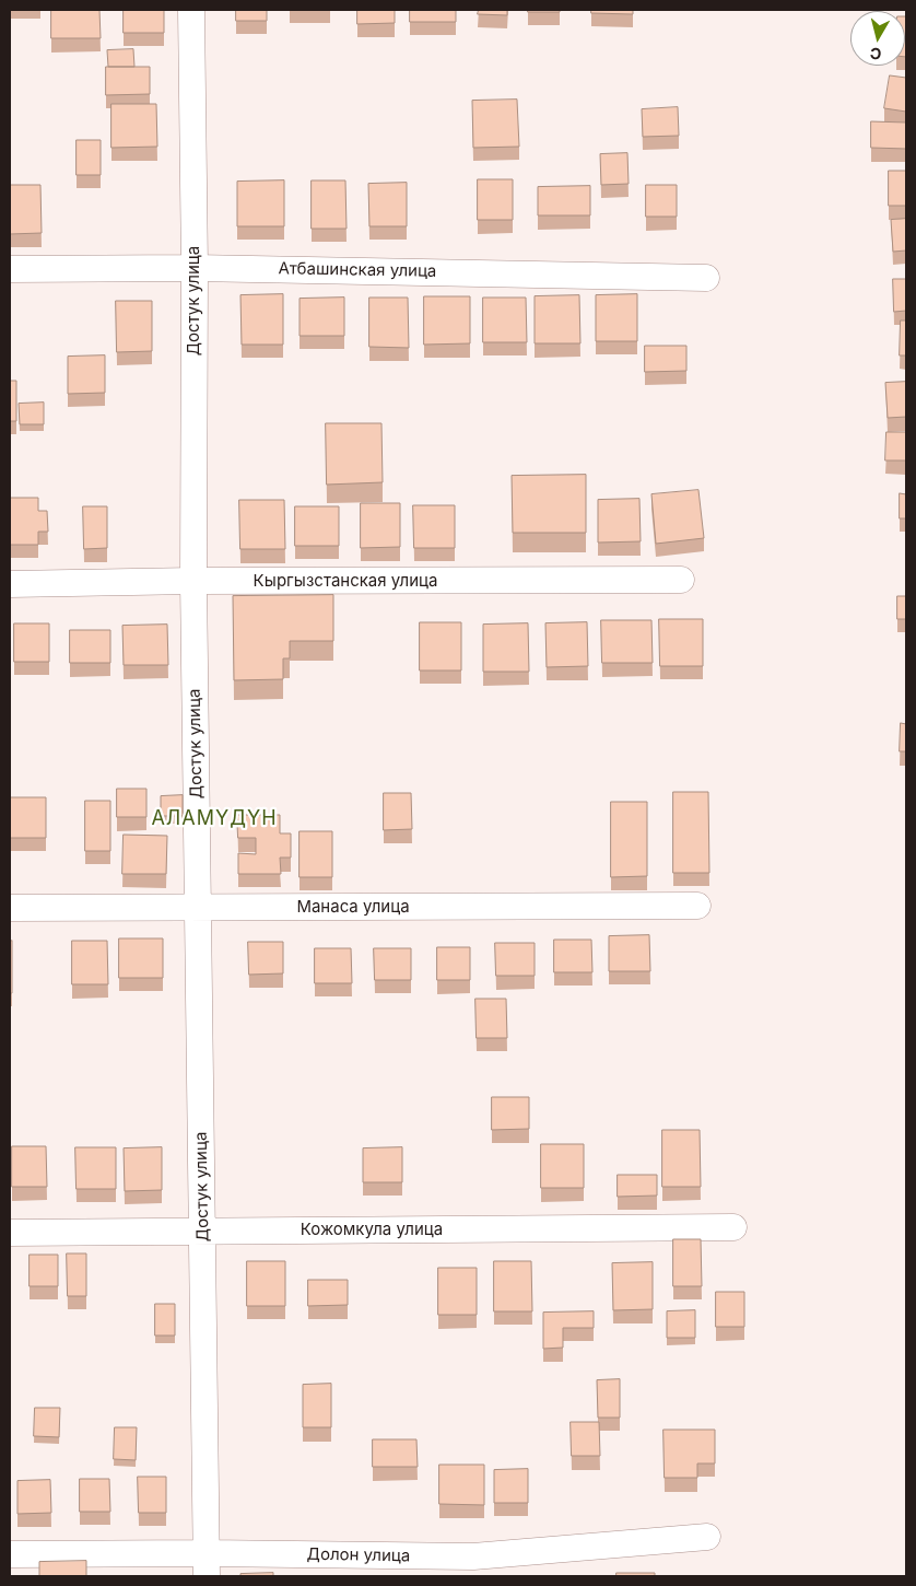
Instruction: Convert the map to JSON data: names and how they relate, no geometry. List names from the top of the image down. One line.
{"streets":{"street":["Атбашинская улица","Достук улица","Кыргызстанская улица","Манаса улица","Кожомкула улица","Долон улица"]},"crossings":[["Атбашинская улица","Достук улица"],["Достук улица","Кыргызстанская улица"],["Достук улица","Манаса улица"],["Достук улица","Кожомкула улица"],["Достук улица","Долон улица"]],"districts":["АЛАМҮДҮН"],"north":"bottom"}
